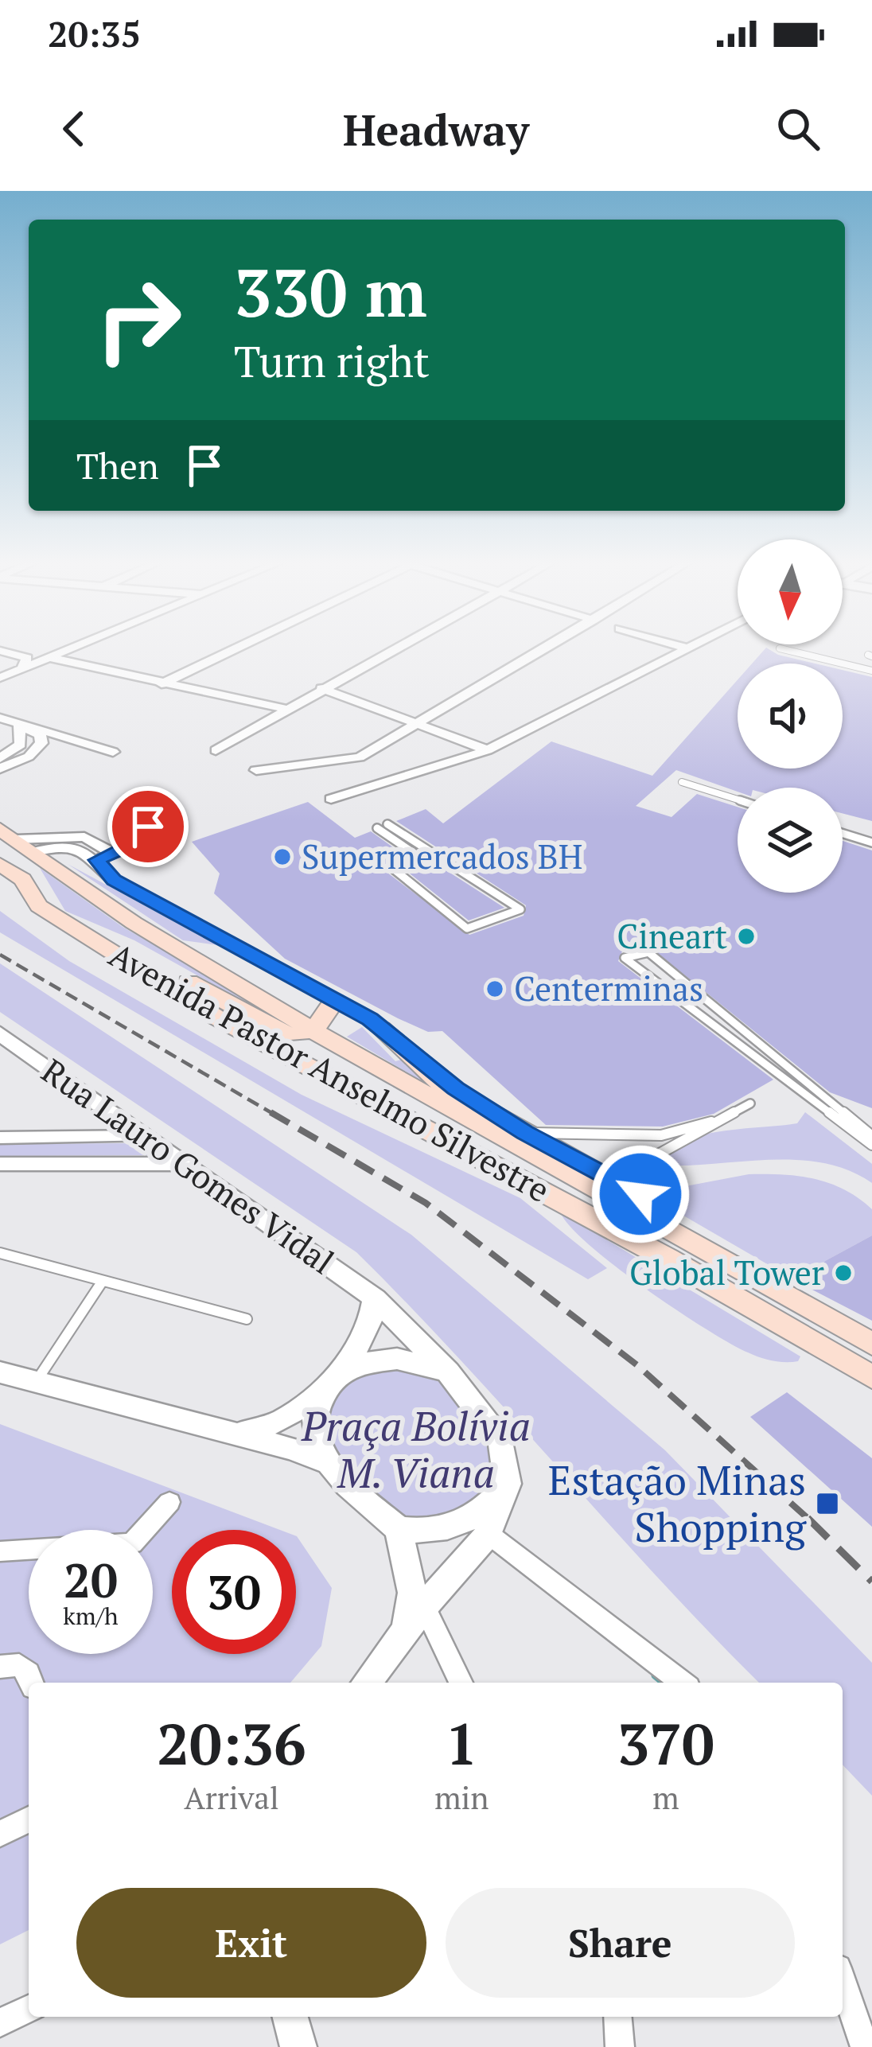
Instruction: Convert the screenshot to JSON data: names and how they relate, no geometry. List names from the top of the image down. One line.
{"streets":{"main road":["Avenida Pastor Anselmo Silvestre"],"street":["Rua Lauro Gomes Vidal"]},"parks":["Praça Bolívia M. Viana"],"places":{"other":["Supermercados BH","Cineart","Centerminas","Global Tower"],"transit":["Estação Minas Shopping"]},"north":"bottom","page":{"status":"20:35","header":"Headway","turn":["330 m","Turn right"],"then":"Then","speed":"20 km/h","limit":"30","eta":["20:36","Arrival","1","min","370","m"],"buttons":["Exit","Share"]}}
